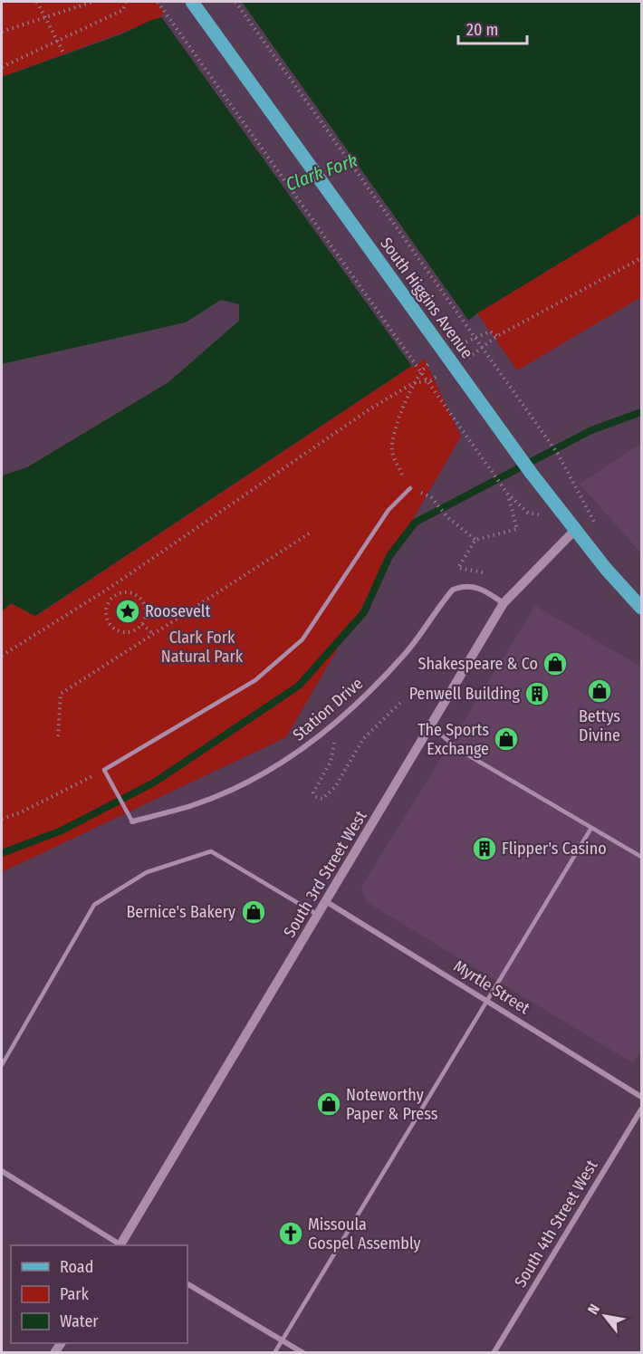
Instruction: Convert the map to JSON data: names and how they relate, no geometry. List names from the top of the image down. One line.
{"streets":{"main road":["South Higgins Avenue"],"street":["Station Drive","South 3rd Street West","Myrtle Street","South 4th Street West"]},"crossings":[["South Higgins Avenue","South 3rd Street West"],["Station Drive","South 3rd Street West"],["South 3rd Street West","Myrtle Street"]],"water":["Clark Fork"],"parks":["Clark Fork Natural Park"],"places":{"place":["Roosevelt"],"shop":["Shakespeare & Co","Bettys Divine","The Sports Exchange","Bernice's Bakery","Noteworthy Paper & Press"],"building":["Penwell Building","Flipper's Casino"],"church":["Missoula Gospel Assembly"]},"legend":["Road","Park","Water"],"scale_bar":"20 m","north":"top left"}
